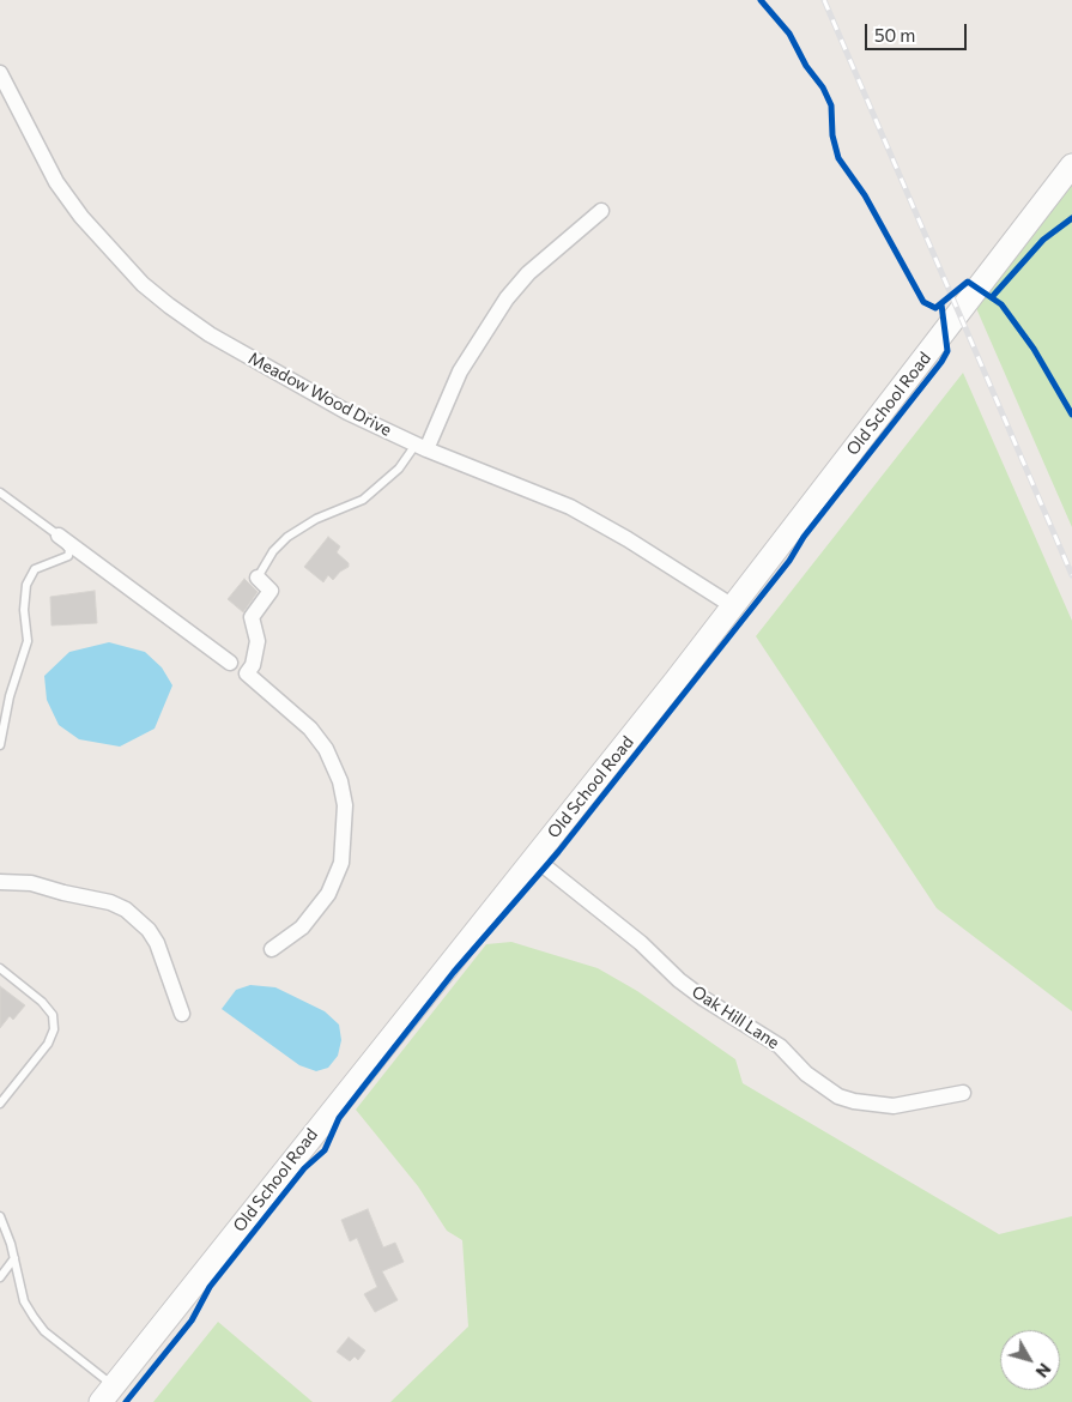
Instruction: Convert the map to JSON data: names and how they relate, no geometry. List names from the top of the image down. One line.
{"streets":{"street":["Meadow Wood Drive","Old School Road","Oak Hill Lane"]},"crossings":[["Meadow Wood Drive","Old School Road"],["Old School Road","Oak Hill Lane"]],"scale_bar":"50 m","north":"bottom right"}
